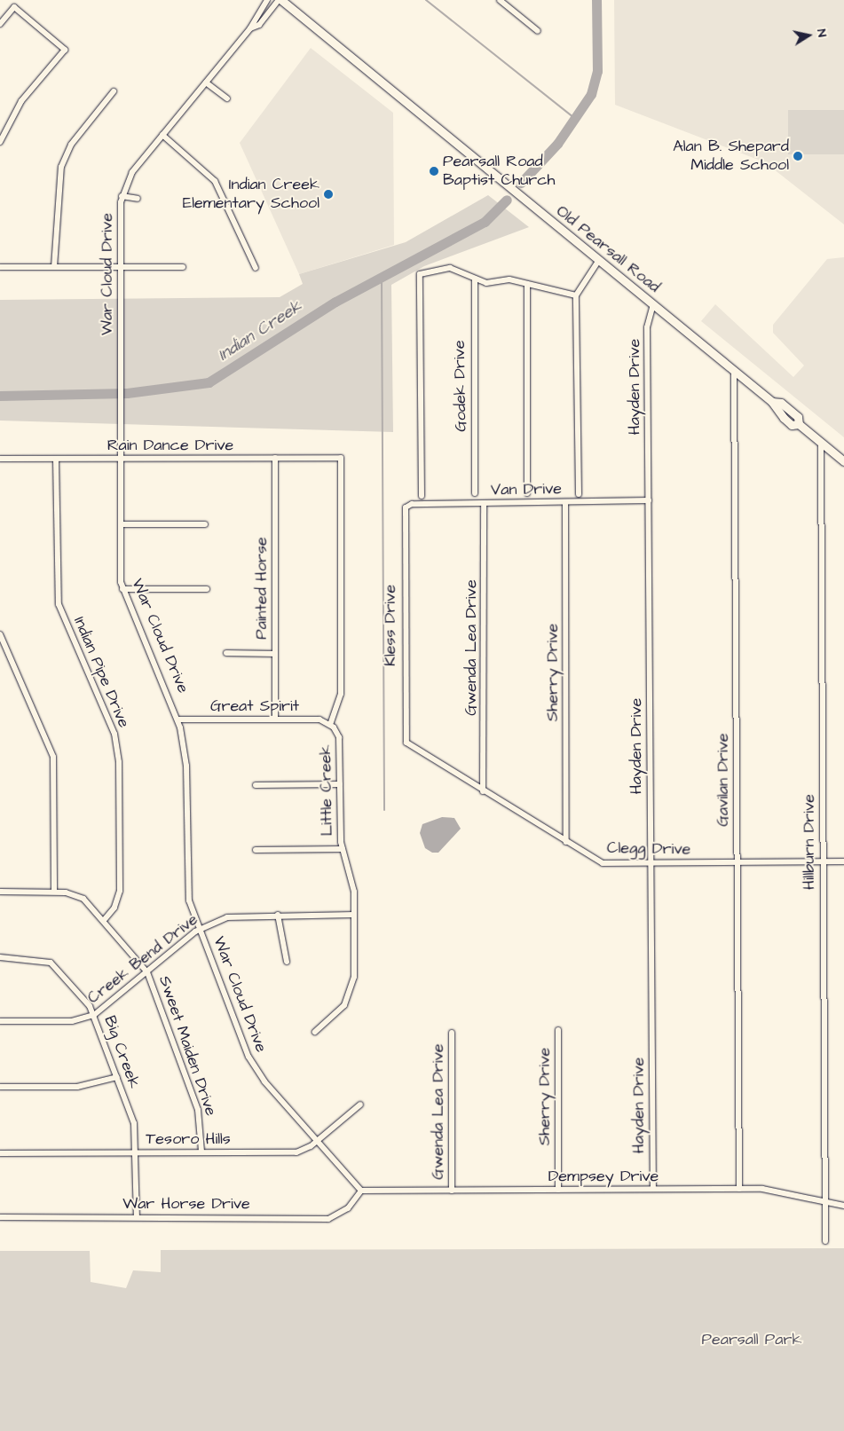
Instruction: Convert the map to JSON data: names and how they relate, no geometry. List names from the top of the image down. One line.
{"streets":{"main road":["Old Pearsall Road"],"street":["War Cloud Drive","Godek Drive","Hayden Drive","Rain Dance Drive","Van Drive","Painted Horse","Kless Drive","Gwenda Lea Drive","Indian Pipe Drive","Sherry Drive","Great Spirit","Gavilan Drive","Little Creek","Hillburn Drive","Clegg Drive","Creek Bend Drive","Sweet Maiden Drive","Big Creek","Tesoro Hills","Dempsey Drive","War Horse Drive"]},"crossings":[["Old Pearsall Road","War Cloud Drive"],["Old Pearsall Road","Hayden Drive"],["Old Pearsall Road","Gavilan Drive"],["Old Pearsall Road","Hillburn Drive"],["War Cloud Drive","Rain Dance Drive"],["War Cloud Drive","Great Spirit"],["War Cloud Drive","Creek Bend Drive"],["War Cloud Drive","Tesoro Hills"],["War Cloud Drive","Dempsey Drive"],["War Cloud Drive","War Horse Drive"],["Hayden Drive","Van Drive"],["Hayden Drive","Clegg Drive"],["Hayden Drive","Dempsey Drive"],["Rain Dance Drive","Painted Horse"],["Rain Dance Drive","Indian Pipe Drive"],["Rain Dance Drive","Little Creek"],["Van Drive","Kless Drive"],["Van Drive","Gwenda Lea Drive"],["Van Drive","Sherry Drive"],["Painted Horse","Great Spirit"],["Kless Drive","Clegg Drive"],["Gwenda Lea Drive","Clegg Drive"],["Gwenda Lea Drive","Dempsey Drive"],["Indian Pipe Drive","Sweet Maiden Drive"],["Sherry Drive","Clegg Drive"],["Sherry Drive","Dempsey Drive"],["Great Spirit","Little Creek"],["Gavilan Drive","Clegg Drive"],["Gavilan Drive","Dempsey Drive"],["Little Creek","Creek Bend Drive"],["Hillburn Drive","Clegg Drive"],["Hillburn Drive","Dempsey Drive"],["Creek Bend Drive","Sweet Maiden Drive"],["Creek Bend Drive","Big Creek"],["Sweet Maiden Drive","Tesoro Hills"],["Big Creek","Tesoro Hills"],["Big Creek","War Horse Drive"],["Dempsey Drive","War Horse Drive"]],"water":["Indian Creek"],"parks":["Pearsall Park"],"places":["Alan B. Shepard Middle School","Pearsall Road Baptist Church","Indian Creek Elementary School"],"north":"right"}
